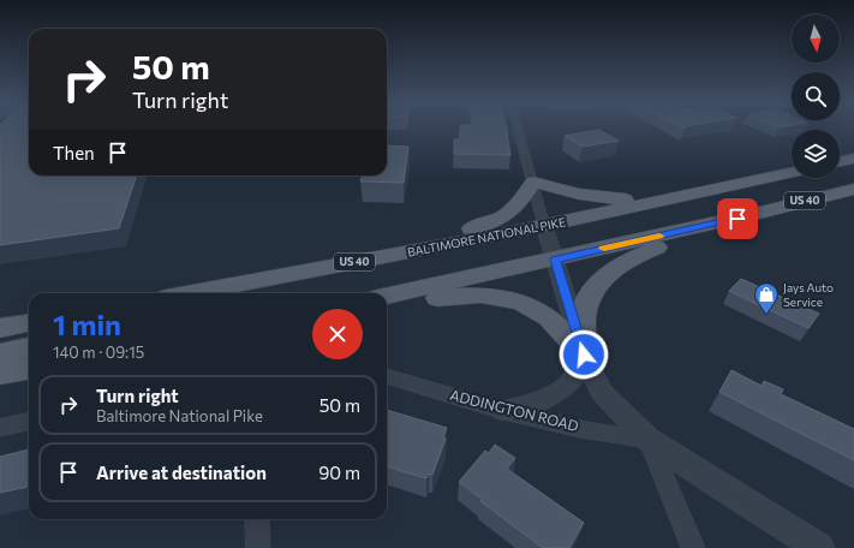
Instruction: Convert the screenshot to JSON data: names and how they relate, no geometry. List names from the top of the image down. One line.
{"streets":{"main road":["US 40","BALTIMORE NATIONAL PIKE"],"street":["ADDINGTON ROAD"]},"places":{"shop":["Jays Auto Service"]},"north":"bottom","page":{"turn":["50 m","Turn right"],"then":"Then","heading":["1 min","140 m · 09:15"],"list":[{"name":"Turn right","note":"Baltimore National Pike","value":"50 m"},{"name":"Arrive at destination","value":"90 m"}]}}
